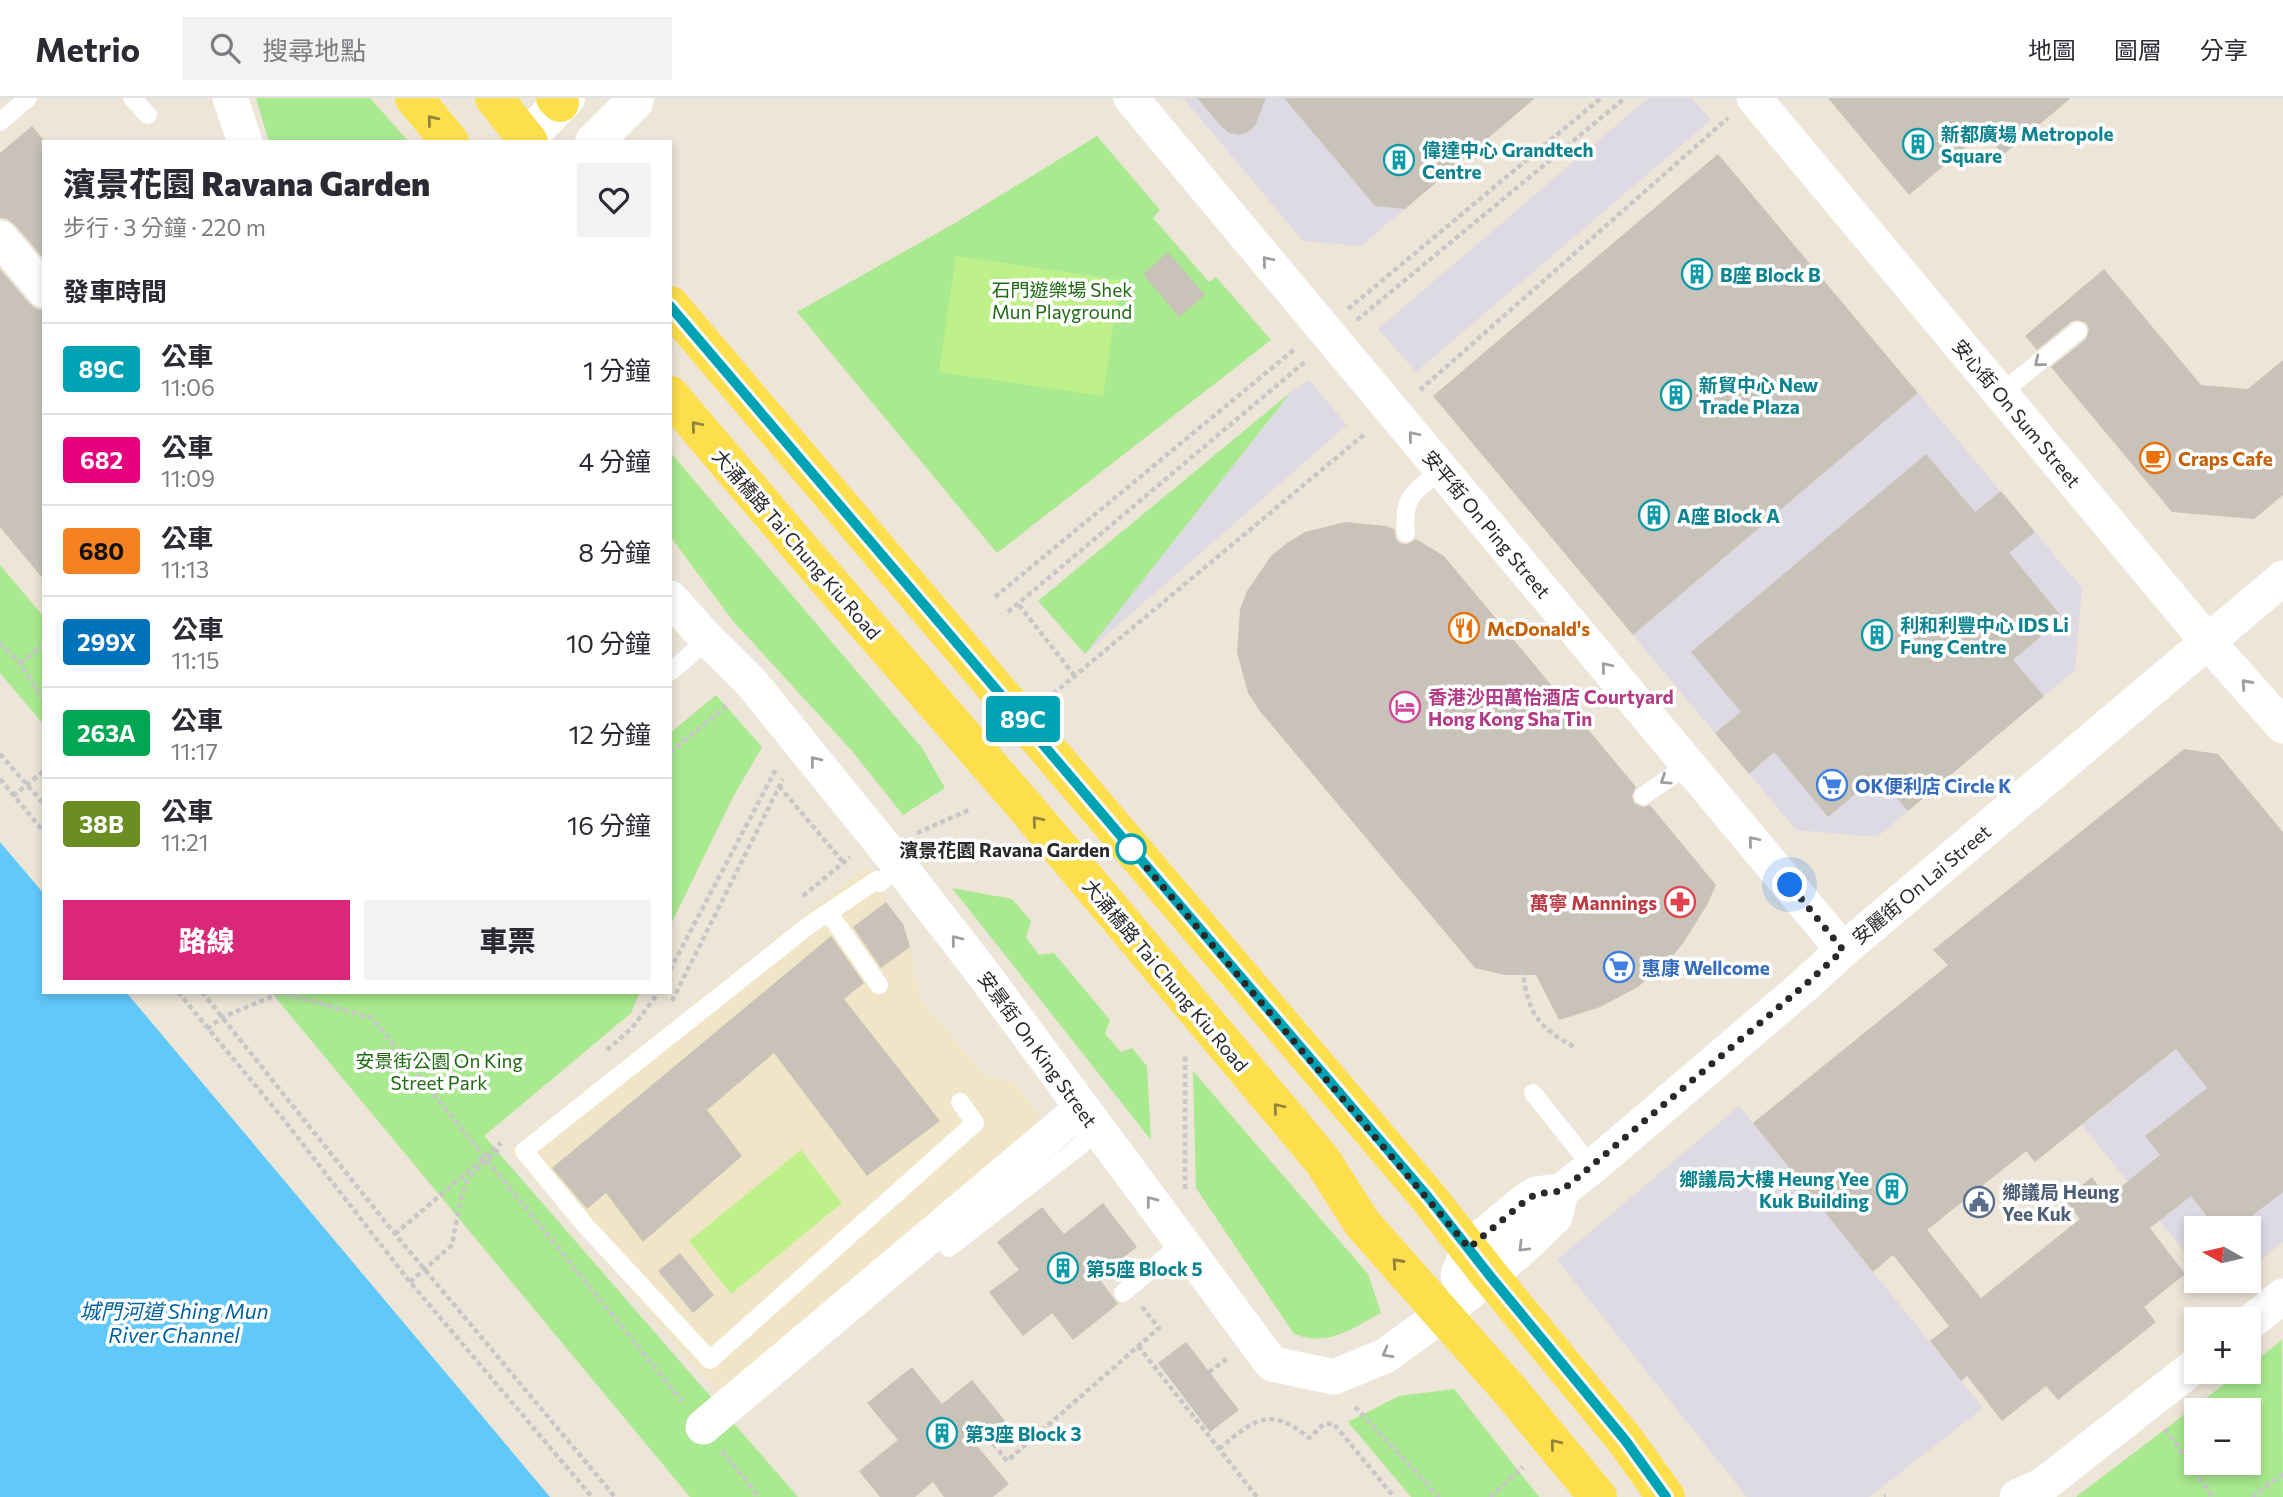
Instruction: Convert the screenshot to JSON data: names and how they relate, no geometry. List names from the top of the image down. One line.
{"streets":{"main road":["大涌橋路 Tai Chung Kiu Road"],"street":["安心街 On Sum Street","安平街 On Ping Street","安麗街 On Lai Street","安景街 On King Street"]},"crossings":[["安心街 On Sum Street","安麗街 On Lai Street"],["安平街 On Ping Street","安麗街 On Lai Street"],["大涌橋路 Tai Chung Kiu Road","安麗街 On Lai Street"],["大涌橋路 Tai Chung Kiu Road","安景街 On King Street"],["安麗街 On Lai Street","安景街 On King Street"]],"one_way":["安平街 On Ping Street","安景街 On King Street"],"water":["城門河道 Shing Mun River Channel"],"parks":["石門遊樂場 Shek Mun Playground","安景街公園 On King Street Park"],"places":{"building":["新都廣場 Metropole Square","偉達中心 Grandtech Centre","B座 Block B","新貿中心 New Trade Plaza","A座 Block A","利和利豐中心 IDS Li Fung Centre","鄉議局大樓 Heung Yee Kuk Building","第5座 Block 5","第3座 Block 3"],"cafe":["Craps Cafe"],"restaurant":["McDonald's"],"hotel":["香港沙田萬怡酒店 Courtyard Hong Kong Sha Tin"],"supermarket":["OK便利店 Circle K","惠康 Wellcome"],"other":["濱景花園 Ravana Garden"],"pharmacy":["萬寧 Mannings"],"public building":["鄉議局 Heung Yee Kuk"]},"lines":["bus line 89C"],"north":"left","page":{"header":"Metrio","search":"搜尋地點","nav":["地圖","圖層","分享"],"on_map":"89C","heading":[["濱景花園 Ravana Garden","步行 · 3 分鐘 · 220 m"],"發車時間"],"list":[{"mark":"89C","name":"公車","note":"11:06","value":"1 分鐘"},{"mark":"682","name":"公車","note":"11:09","value":"4 分鐘"},{"mark":"680","name":"公車","note":"11:13","value":"8 分鐘"},{"mark":"299X","name":"公車","note":"11:15","value":"10 分鐘"},{"mark":"263A","name":"公車","note":"11:17","value":"12 分鐘"},{"mark":"38B","name":"公車","note":"11:21","value":"16 分鐘"}],"buttons":["路線","車票"],"map_buttons":["+","−"]}}
